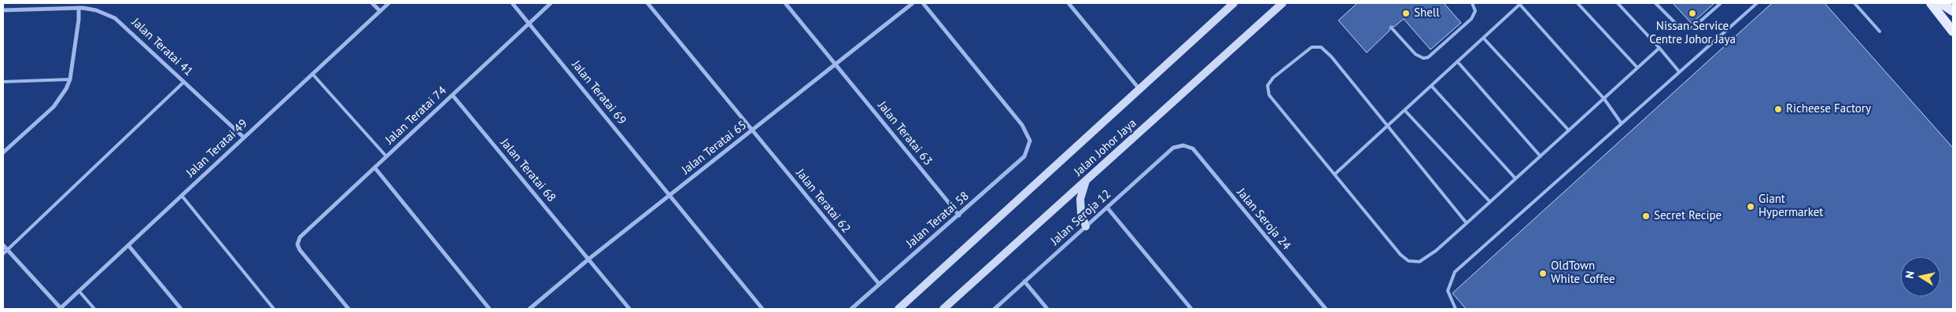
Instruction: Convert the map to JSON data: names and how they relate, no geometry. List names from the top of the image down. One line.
{"streets":{"main road":["Jalan Johor Jaya"],"street":["Jalan Teratai 41","Jalan Teratai 69","Jalan Teratai 74","Jalan Teratai 63","Jalan Teratai 65","Jalan Teratai 49","Jalan Teratai 68","Jalan Teratai 62","Jalan Seroja 12","Jalan Seroja 24","Jalan Teratai 58"]},"crossings":[["Jalan Teratai 41","Jalan Teratai 49"],["Jalan Teratai 69","Jalan Teratai 74"],["Jalan Teratai 69","Jalan Teratai 65"],["Jalan Teratai 74","Jalan Teratai 68"],["Jalan Teratai 63","Jalan Teratai 65"],["Jalan Teratai 63","Jalan Teratai 58"],["Jalan Teratai 65","Jalan Teratai 68"],["Jalan Teratai 65","Jalan Teratai 62"],["Jalan Teratai 62","Jalan Teratai 58"],["Jalan Seroja 12","Jalan Seroja 24"]],"places":["Shell","Nissan Service Centre Johor Jaya","Richeese Factory","Giant Hypermarket","Secret Recipe","OldTown White Coffee"],"north":"left"}
